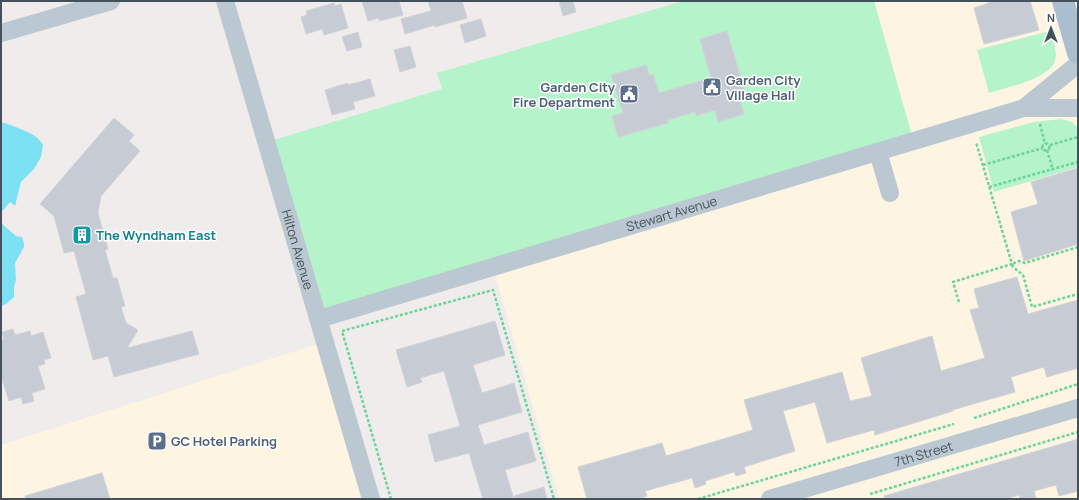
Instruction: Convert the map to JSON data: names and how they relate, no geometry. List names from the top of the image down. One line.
{"streets":{"street":["Stewart Avenue","Hilton Avenue","7th Street"]},"crossings":[["Stewart Avenue","Hilton Avenue"]],"places":{"public building":["Garden City Village Hall","Garden City Fire Department"],"building":["The Wyndham East"],"parking":["GC Hotel Parking"]},"north":"top"}
